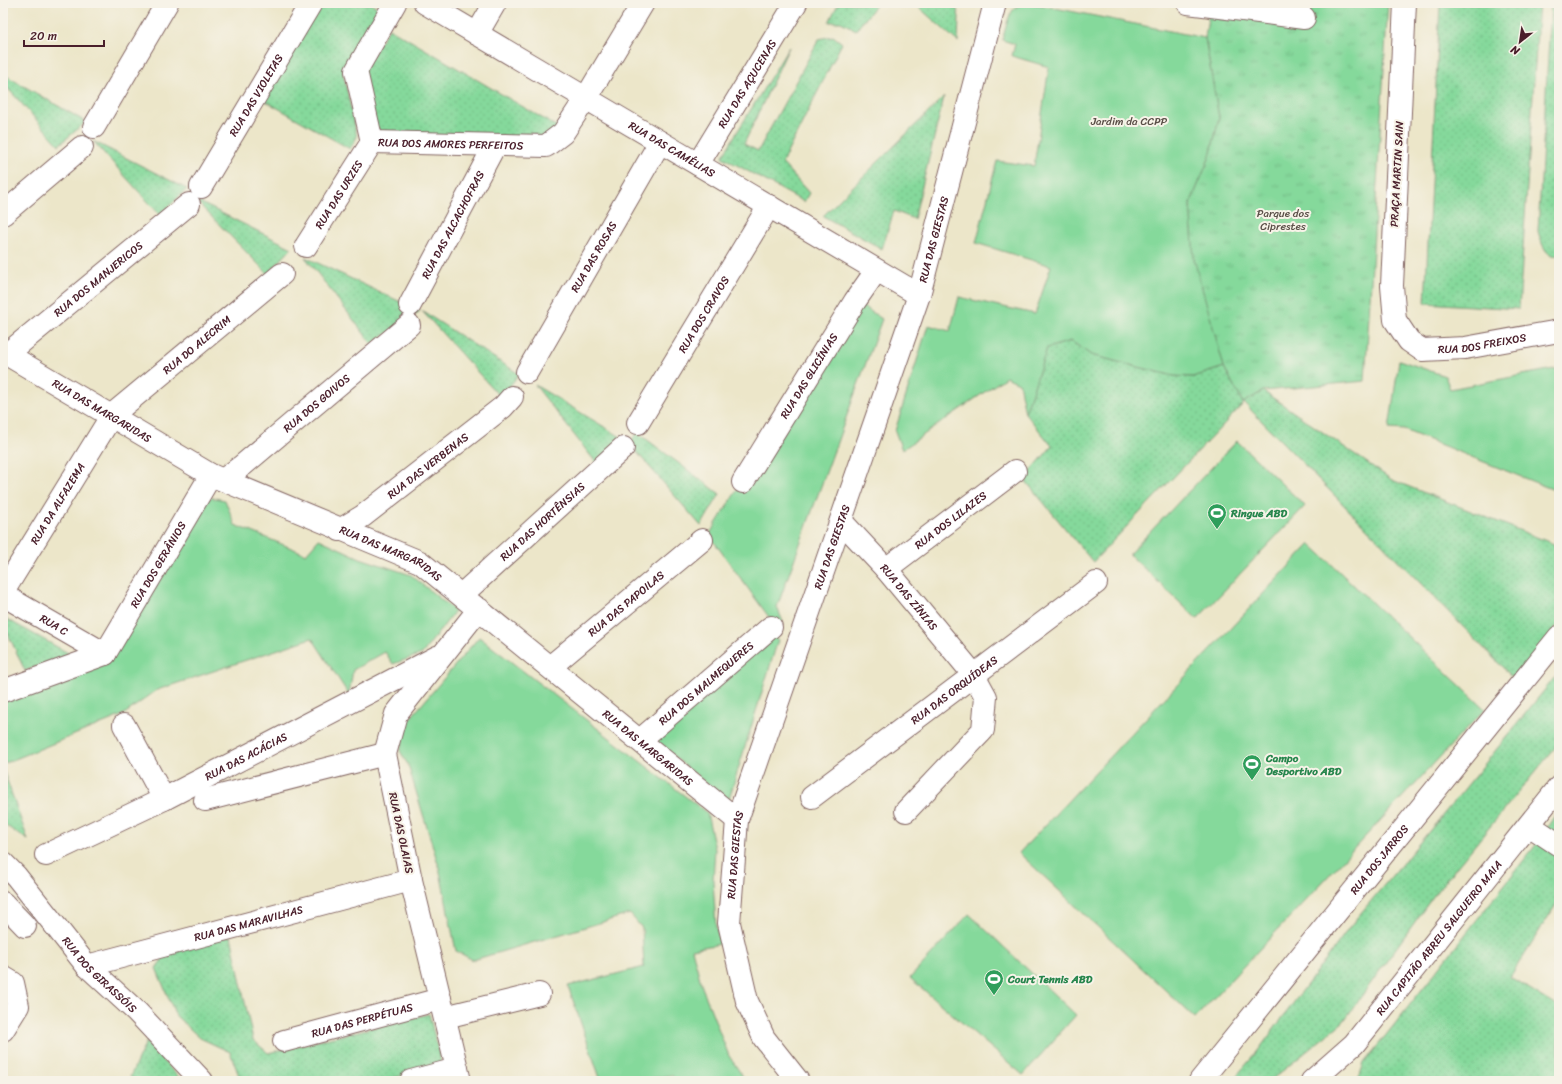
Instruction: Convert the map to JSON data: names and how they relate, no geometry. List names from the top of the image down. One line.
{"streets":{"street":["RUA DAS AÇUCENAS","RUA DAS VIOLETAS","RUA DOS AMORES PERFEITOS","RUA DAS CAMÉLIAS","PRAÇA MARTIN SAIN","RUA DAS URZES","RUA DAS ALCACHOFRAS","RUA DAS GIESTAS","RUA DAS ROSAS","RUA DOS MANJERICOS","RUA DOS CRAVOS","RUA DOS FREIXOS","RUA DO ALECRIM","RUA DAS GLICÍNIAS","RUA DOS GOIVOS","RUA DAS MARGARIDAS","RUA DAS VERBENAS","RUA DA ALFAZEMA","RUA DOS LILAZES","RUA DAS HORTÊNSIAS","RUA DOS GERÂNIOS","RUA DAS ZÍNIAS","RUA DAS PAPOILAS","RUA C","RUA DOS MALMEQUERES","RUA DAS ORQUÍDEAS","RUA DAS ACÁCIAS","RUA DAS OLAIAS","RUA DOS JARROS","RUA DAS MARAVILHAS","RUA CAPITÃO ABREU SALGUEIRO MAIA","RUA DOS GIRASSÓIS","RUA DAS PERPÉTUAS"]},"crossings":[["RUA DAS AÇUCENAS","RUA DAS CAMÉLIAS"],["RUA DAS VIOLETAS","RUA DOS MANJERICOS"],["RUA DOS AMORES PERFEITOS","RUA DAS CAMÉLIAS"],["RUA DOS AMORES PERFEITOS","RUA DAS URZES"],["RUA DOS AMORES PERFEITOS","RUA DAS ALCACHOFRAS"],["RUA DAS CAMÉLIAS","RUA DAS GIESTAS"],["RUA DAS CAMÉLIAS","RUA DAS ROSAS"],["RUA DAS CAMÉLIAS","RUA DOS CRAVOS"],["RUA DAS CAMÉLIAS","RUA DAS GLICÍNIAS"],["PRAÇA MARTIN SAIN","RUA DOS FREIXOS"],["RUA DAS ALCACHOFRAS","RUA DOS GOIVOS"],["RUA DAS GIESTAS","RUA DAS MARGARIDAS"],["RUA DAS GIESTAS","RUA DAS ZÍNIAS"],["RUA DOS MANJERICOS","RUA DAS MARGARIDAS"],["RUA DO ALECRIM","RUA DAS MARGARIDAS"],["RUA DO ALECRIM","RUA DA ALFAZEMA"],["RUA DOS GOIVOS","RUA DAS MARGARIDAS"],["RUA DOS GOIVOS","RUA DOS GERÂNIOS"],["RUA DAS MARGARIDAS","RUA DAS VERBENAS"],["RUA DAS MARGARIDAS","RUA DA ALFAZEMA"],["RUA DAS MARGARIDAS","RUA DAS HORTÊNSIAS"],["RUA DAS MARGARIDAS","RUA DOS GERÂNIOS"],["RUA DAS MARGARIDAS","RUA DAS PAPOILAS"],["RUA DAS MARGARIDAS","RUA DOS MALMEQUERES"],["RUA DAS MARGARIDAS","RUA DAS OLAIAS"],["RUA DOS LILAZES","RUA DAS ZÍNIAS"],["RUA DAS HORTÊNSIAS","RUA DAS OLAIAS"],["RUA DOS GERÂNIOS","RUA C"],["RUA DAS ZÍNIAS","RUA DAS ORQUÍDEAS"],["RUA DAS ACÁCIAS","RUA DAS OLAIAS"],["RUA DAS OLAIAS","RUA DAS MARAVILHAS"],["RUA DAS OLAIAS","RUA DAS PERPÉTUAS"],["RUA DAS MARAVILHAS","RUA DOS GIRASSÓIS"]],"parks":["Jardim da CCPP","Parque dos Ciprestes"],"places":{"sports":["Ringue ABD","Campo Desportivo ABD","Court Tennis ABD"]},"scale_bar":"20 m","north":"bottom left"}
